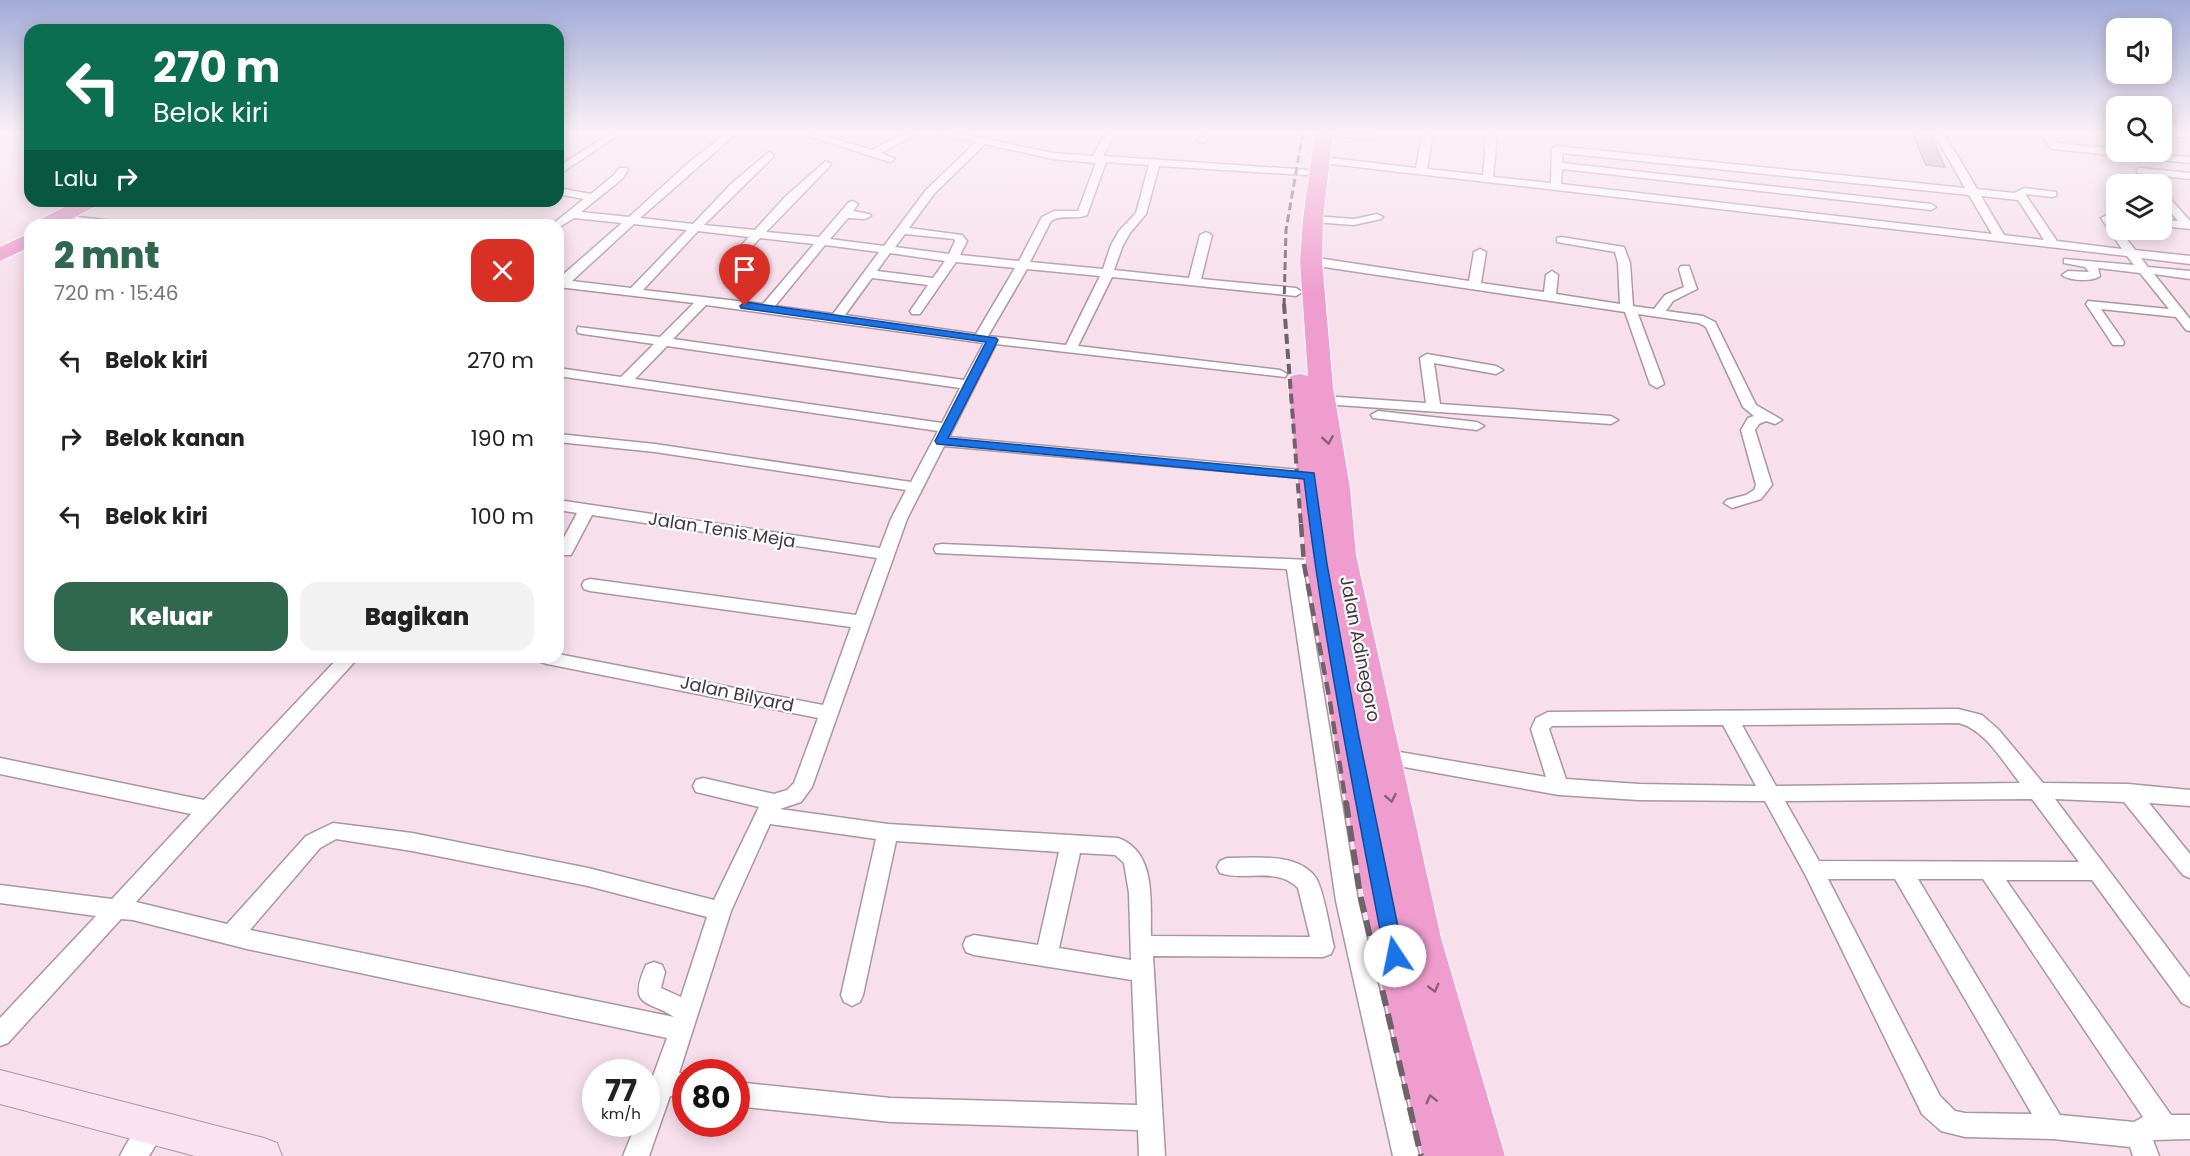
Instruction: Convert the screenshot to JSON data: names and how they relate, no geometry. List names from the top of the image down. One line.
{"streets":{"highway":["Jalan Adinegoro"],"street":["Jalan Tenis Meja","Jalan Bilyard"]},"page":{"turn":["270 m","Belok kiri"],"then":"Lalu","heading":["2 mnt","720 m · 15:46"],"list":[{"name":"Belok kiri","value":"270 m"},{"name":"Belok kanan","value":"190 m"},{"name":"Belok kiri","value":"100 m"}],"buttons":["Keluar","Bagikan"],"speed":"77 km/h","limit":"80"}}
